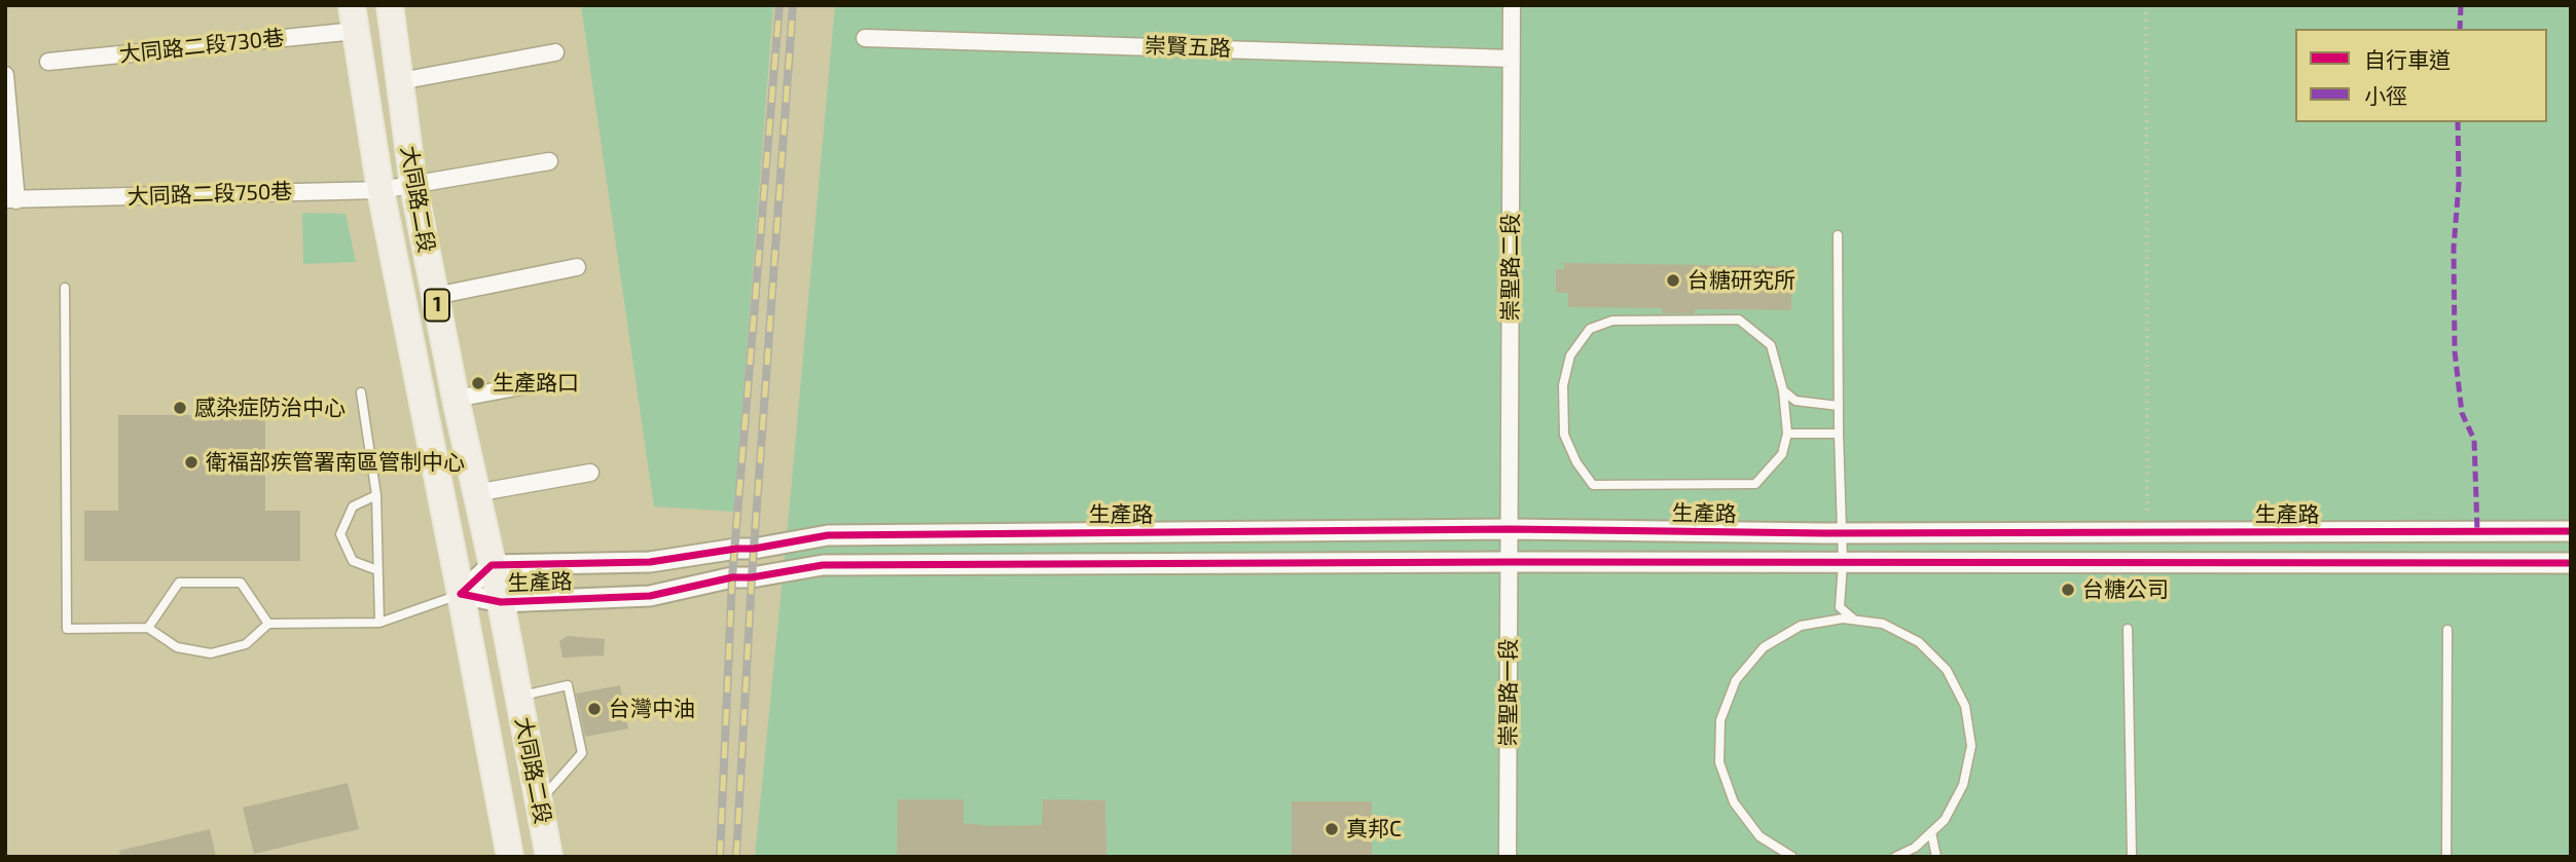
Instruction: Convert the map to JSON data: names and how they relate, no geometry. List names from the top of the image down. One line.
{"streets":{"main road":["大同路二段","1"],"street":["大同路二段730巷","崇賢五路","大同路二段750巷","崇聖路二段","生產路","崇聖路一段"]},"crossings":[["大同路二段730巷","大同路二段"],["崇賢五路","崇聖路二段"],["大同路二段750巷","大同路二段"],["大同路二段","生產路"],["崇聖路二段","生產路"],["崇聖路二段","崇聖路一段"],["生產路","崇聖路一段"]],"places":["台糖研究所","生產路口","感染症防治中心","衛福部疾管署南區管制中心","台糖公司","台灣中油","真邦C"],"legend":["自行車道","小徑"]}
